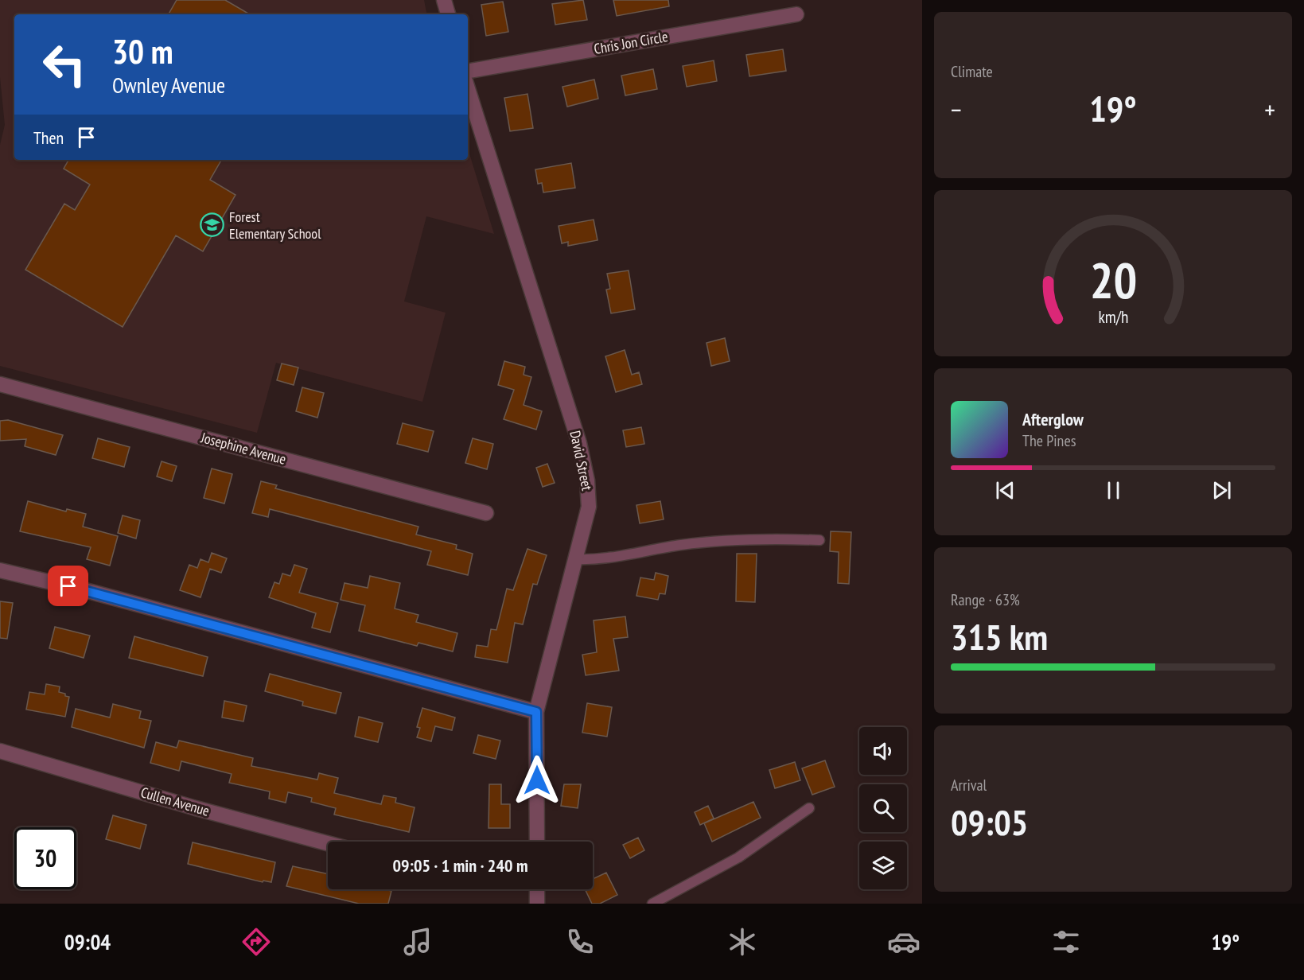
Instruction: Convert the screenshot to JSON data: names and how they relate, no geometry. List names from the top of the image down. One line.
{"streets":{"street":["Chris Jon Circle","Josephine Avenue","David Street","Cullen Avenue"]},"places":{"school or university":["Forest Elementary School"]},"page":{"tile":["Climate",["Range · 63%","315 km"],["Arrival","09:05"]],"turn":["30 m","Ownley Avenue"],"heat":["−","19°","+"],"then":"Then","song":["Afterglow","The Pines"],"limit":"30","trip":"09:05 · 1 min · 240 m","tabs":["09:04","19°"],"gauge":["20","km/h"]}}
